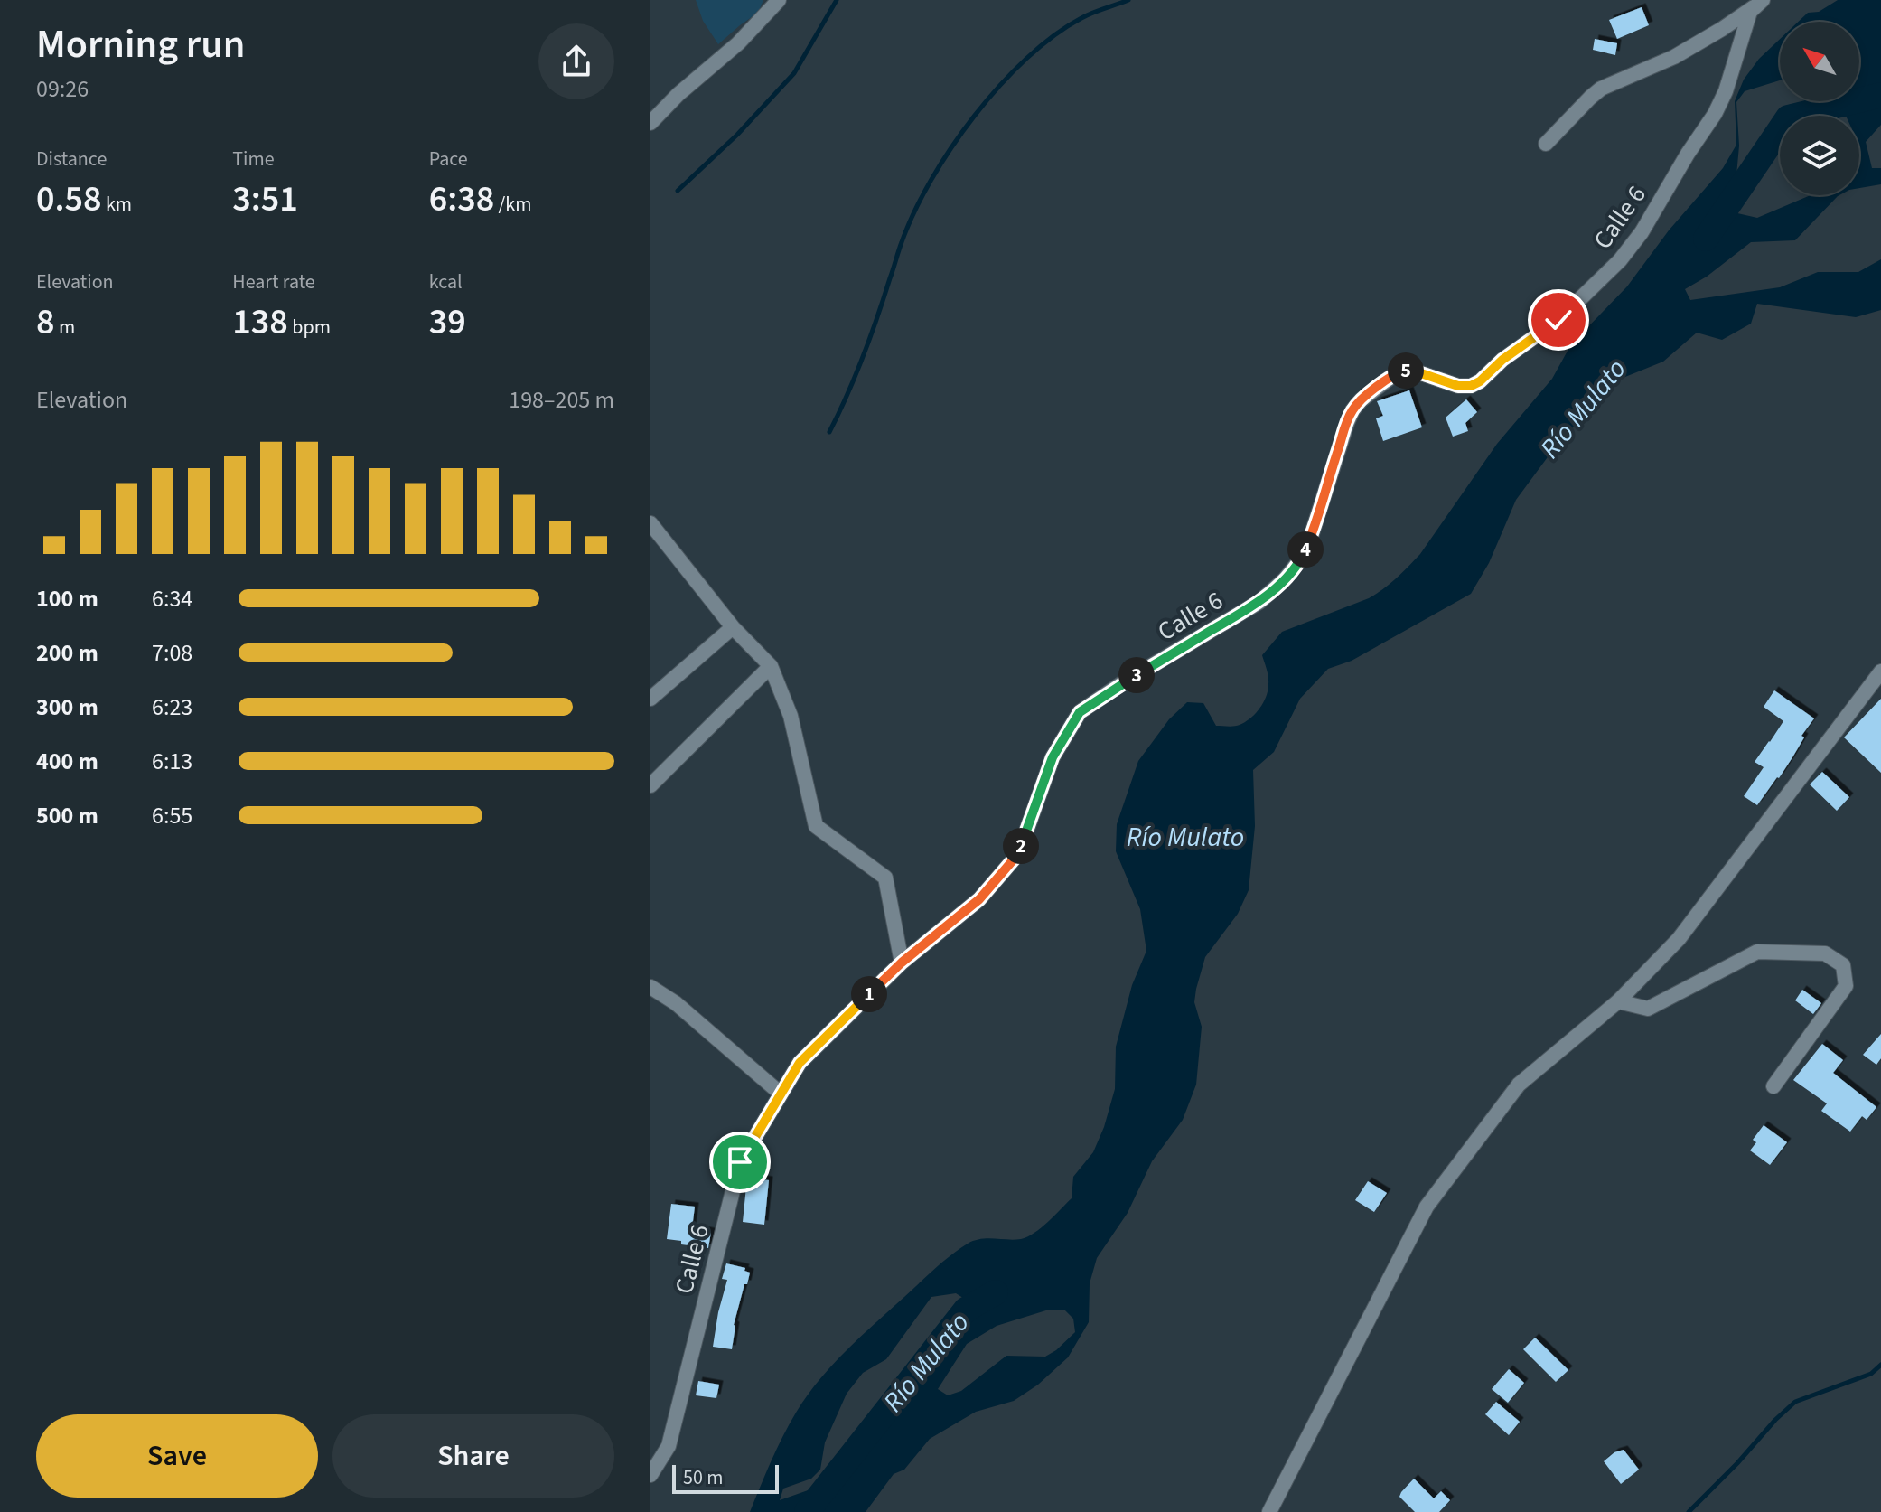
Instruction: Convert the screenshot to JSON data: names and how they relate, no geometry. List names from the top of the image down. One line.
{"streets":{"street":["Calle 6"]},"water":["Río Mulato"],"scale_bar":"50 m","north":"top left","page":{"heading":["Morning run","09:26"],"stats":[["Distance","0.58 km"],["Time","3:51"],["Pace","6:38 /km"],["Elevation","8 m"],["Heart rate","138 bpm"],["kcal","39"]],"pins":["5","4","3","2","1"],"chart":["Elevation","198–205 m"],"list":[{"name":"100 m","note":"6:34"},{"name":"200 m","note":"7:08"},{"name":"300 m","note":"6:23"},{"name":"400 m","note":"6:13"},{"name":"500 m","note":"6:55"}],"buttons":["Save","Share"],"scale":"50 m"}}
